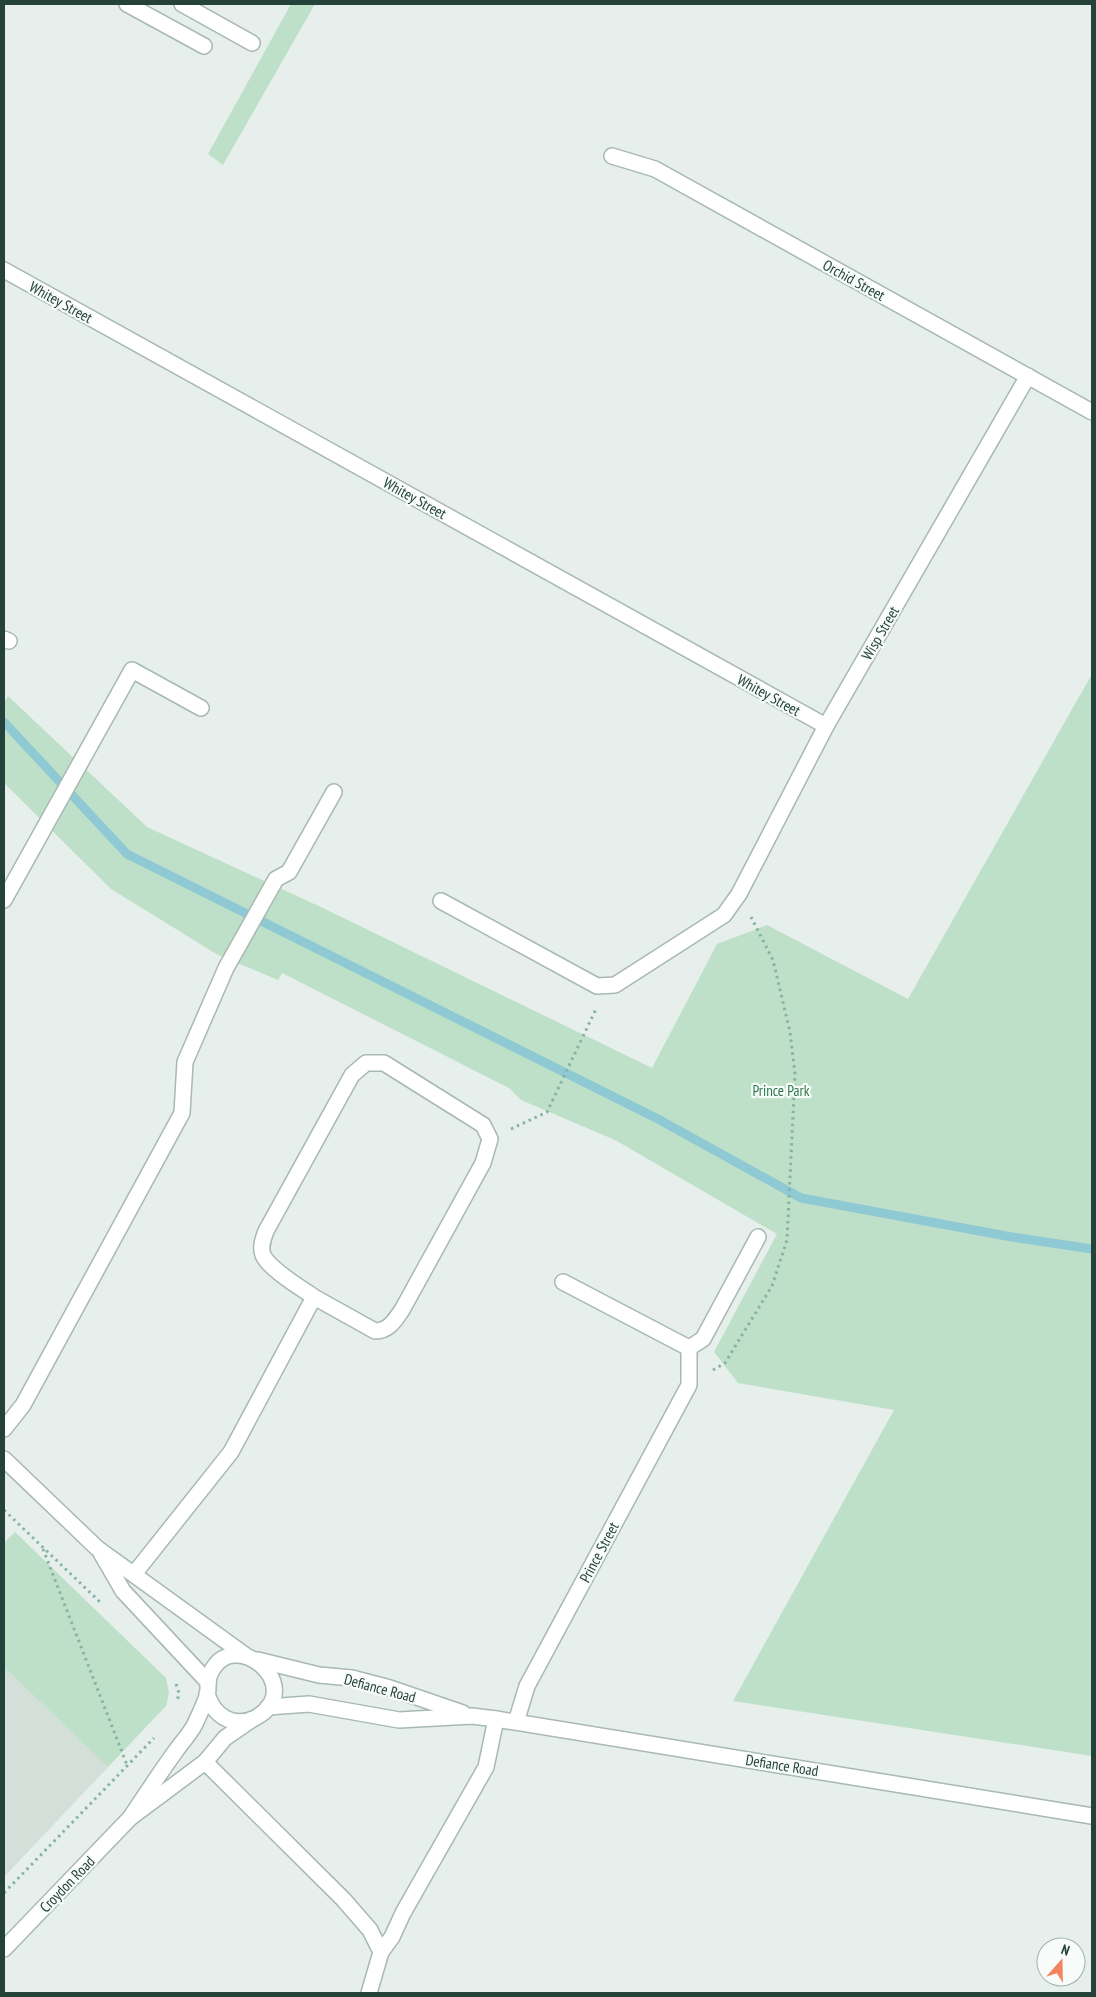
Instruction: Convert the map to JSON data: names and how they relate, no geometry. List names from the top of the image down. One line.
{"streets":{"street":["Orchid Street","Whitey Street","Wisp Street","Prince Street","Defiance Road","Croydon Road"]},"crossings":[["Orchid Street","Wisp Street"],["Whitey Street","Wisp Street"],["Prince Street","Defiance Road"],["Defiance Road","Croydon Road"]],"parks":["Prince Park"],"north":"top"}
